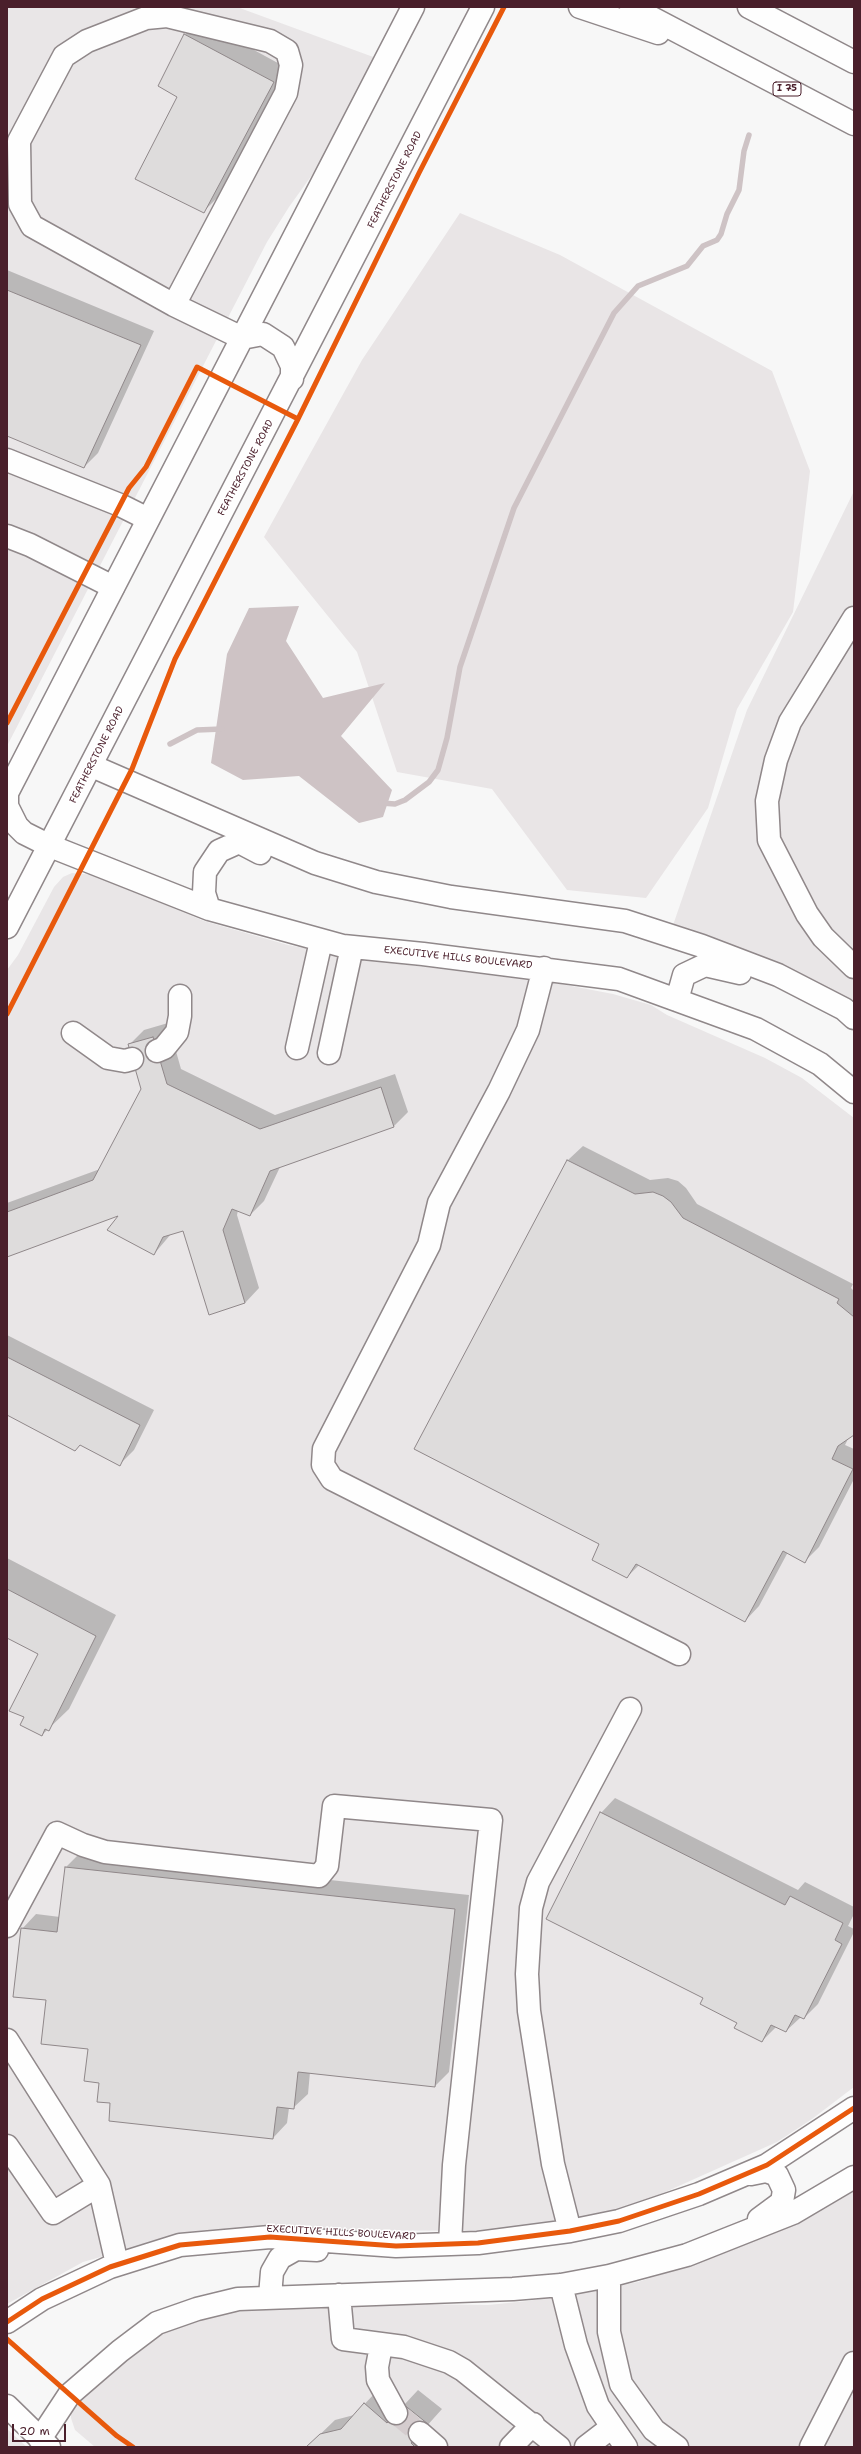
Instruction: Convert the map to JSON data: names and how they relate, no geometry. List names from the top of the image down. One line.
{"streets":{"main road":["I 75","FEATHERSTONE ROAD","EXECUTIVE HILLS BOULEVARD"]},"crossings":[["FEATHERSTONE ROAD","EXECUTIVE HILLS BOULEVARD"]],"scale_bar":"20 m"}
